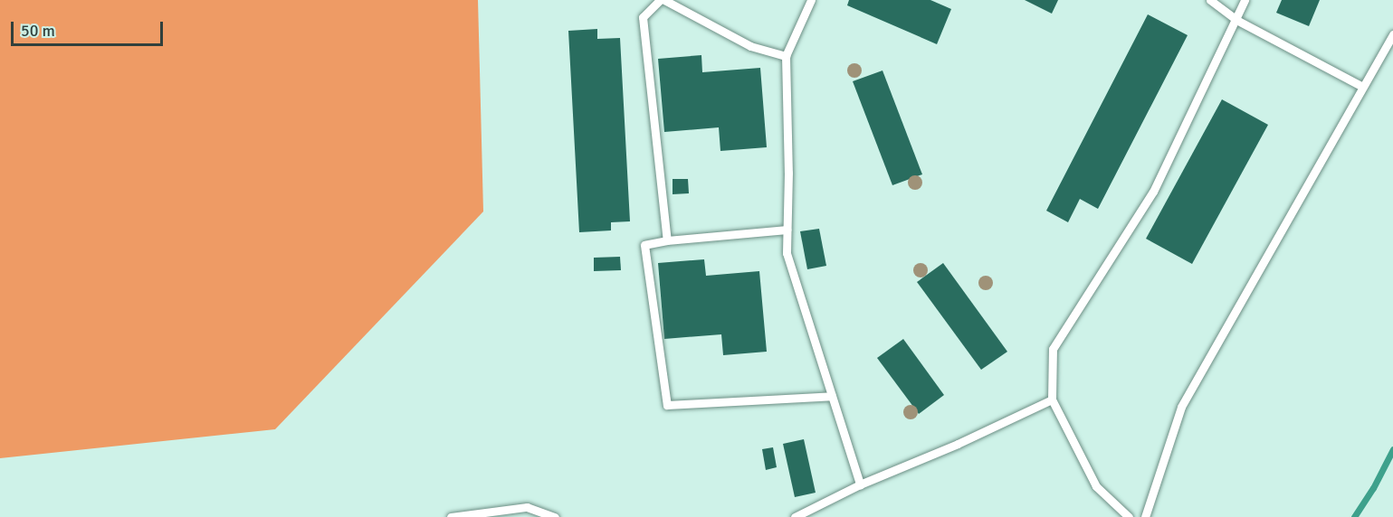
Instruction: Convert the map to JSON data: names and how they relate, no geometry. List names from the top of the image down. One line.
{"scale_bar":"50 m"}
